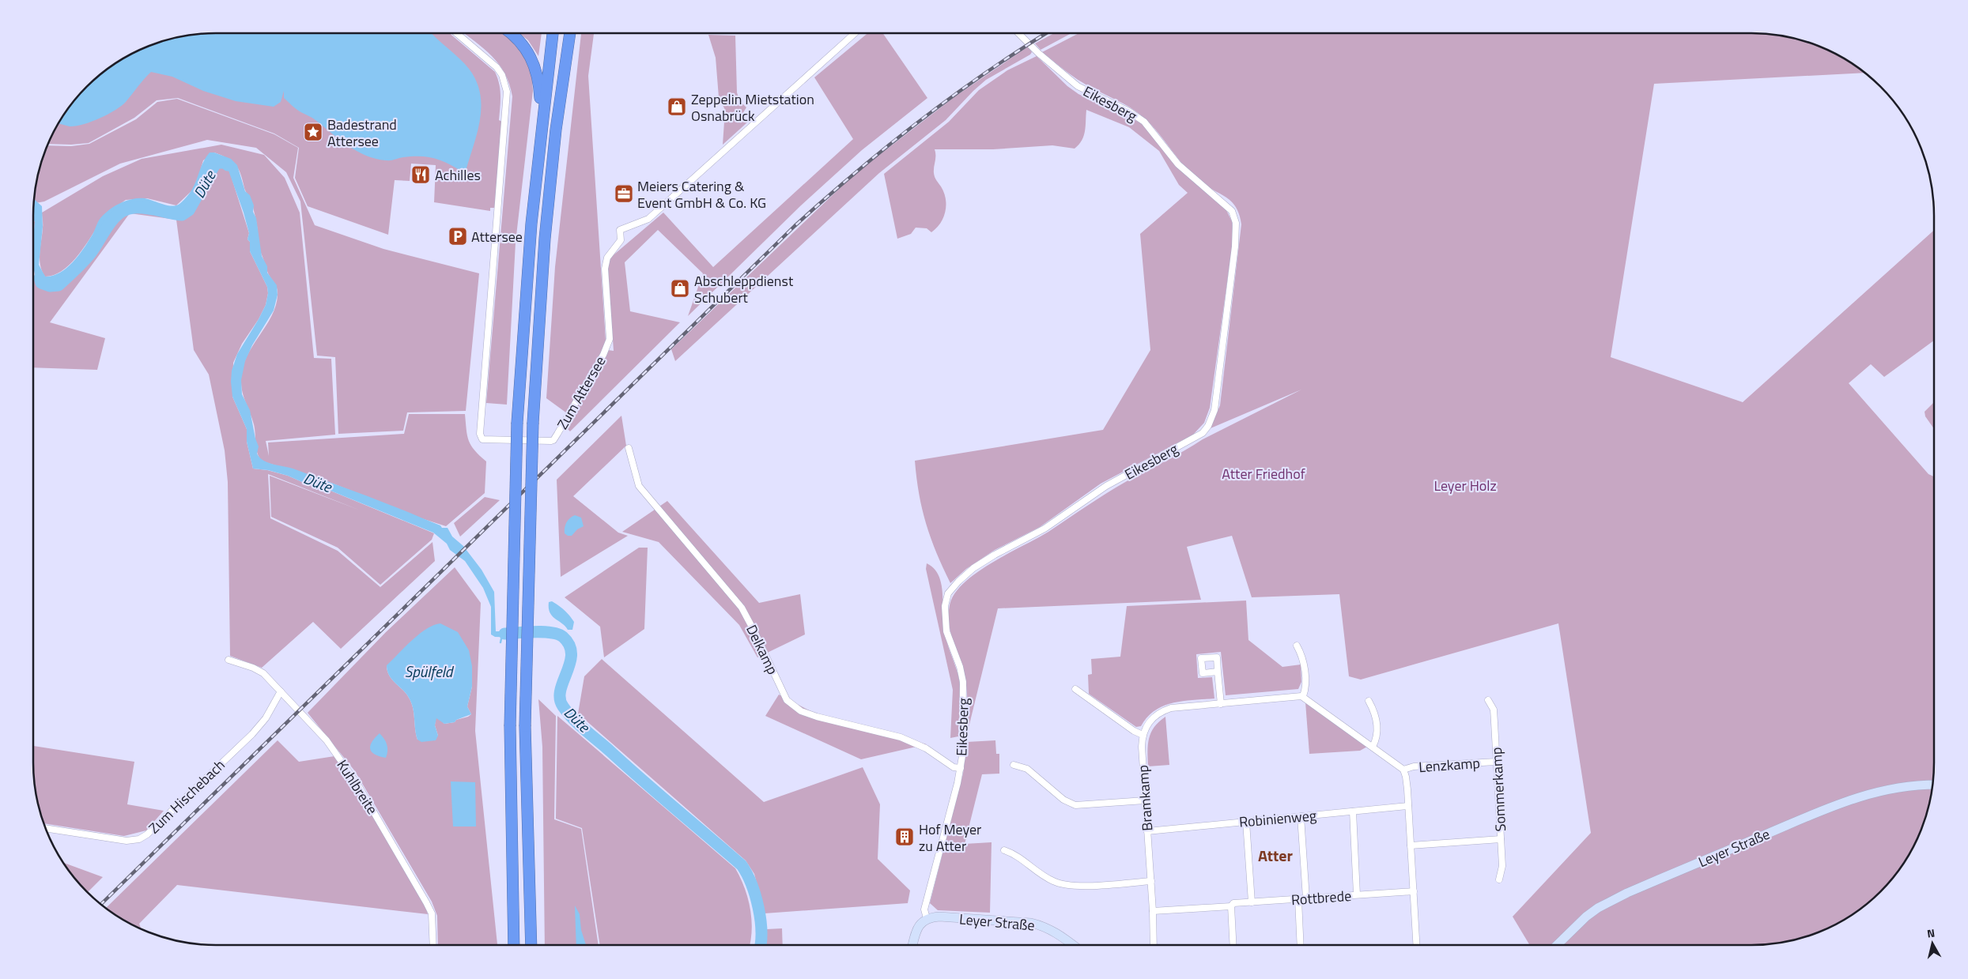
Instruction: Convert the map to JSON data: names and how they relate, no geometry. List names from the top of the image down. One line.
{"streets":{"street":["Eikesberg","Zum Attersee","Delkamp","Lenzkamp","Kuhlbreite","Sommerkamp","Zum Hischebach","Bramkamp","Robinienweg","Leyer Straße","Rottbrede"]},"crossings":[["Eikesberg","Delkamp"],["Eikesberg","Leyer Straße"],["Lenzkamp","Sommerkamp"],["Kuhlbreite","Zum Hischebach"],["Bramkamp","Robinienweg"],["Bramkamp","Rottbrede"]],"districts":["Atter"],"water":["Düte","Spülfeld"],"parks":["Atter Friedhof","Leyer Holz"],"places":{"shop":["Zeppelin Mietstation Osnabrück","Abschleppdienst Schubert"],"place":["Badestrand Attersee"],"restaurant":["Achilles"],"office":["Meiers Catering & Event GmbH & Co. KG"],"parking":["Attersee"],"building":["Hof Meyer zu Atter"]},"north":"top"}
